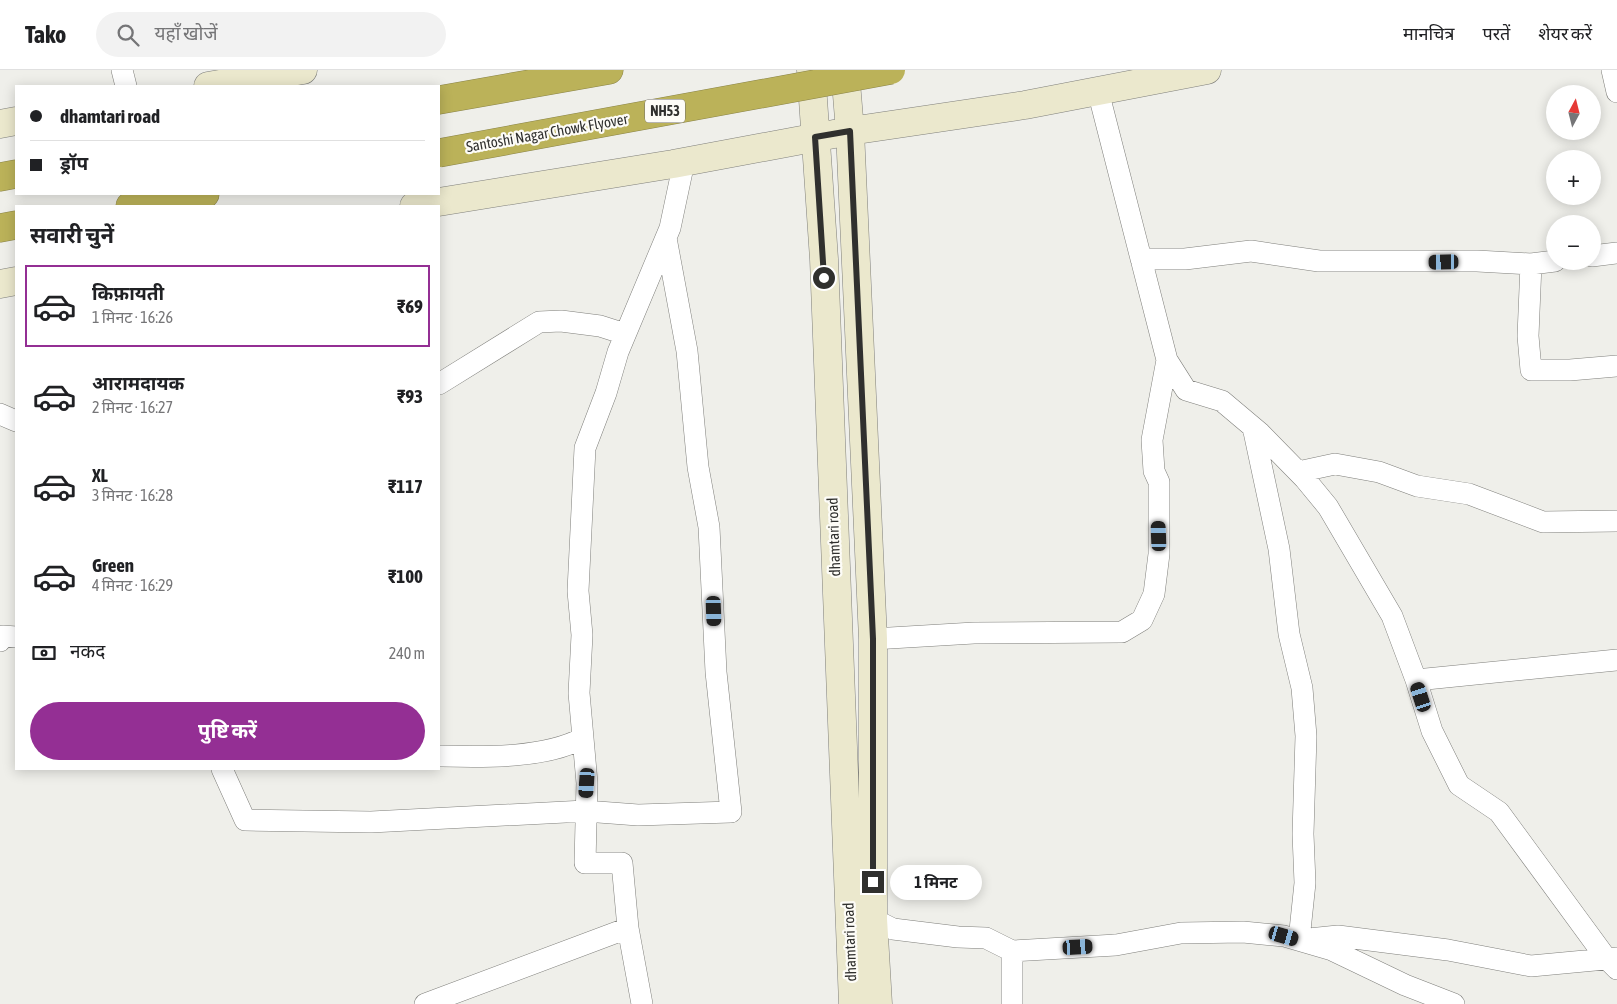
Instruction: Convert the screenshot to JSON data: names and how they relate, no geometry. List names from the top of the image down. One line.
{"streets":{"highway":["NH53","Santoshi Nagar Chowk Flyover"],"main road":["dhamtari road"]},"north":"top","page":{"header":"Tako","search":"यहाँ खोजें","nav":["मानचित्र","परतें","शेयर करें"],"map_buttons":["+","−"],"banner":["dhamtari road","ड्रॉप"],"heading":"सवारी चुनें","list":[{"name":"किफ़ायती","note":"1 मिनट · 16:26","value":"₹69"},{"name":"आरामदायक","note":"2 मिनट · 16:27","value":"₹93"},{"name":"XL","note":"3 मिनट · 16:28","value":"₹117"},{"name":"Green","note":"4 मिनट · 16:29","value":"₹100"}],"pay":["नकद","240 m"],"buttons":"पुष्टि करें","bubble":"1 मिनट"}}
